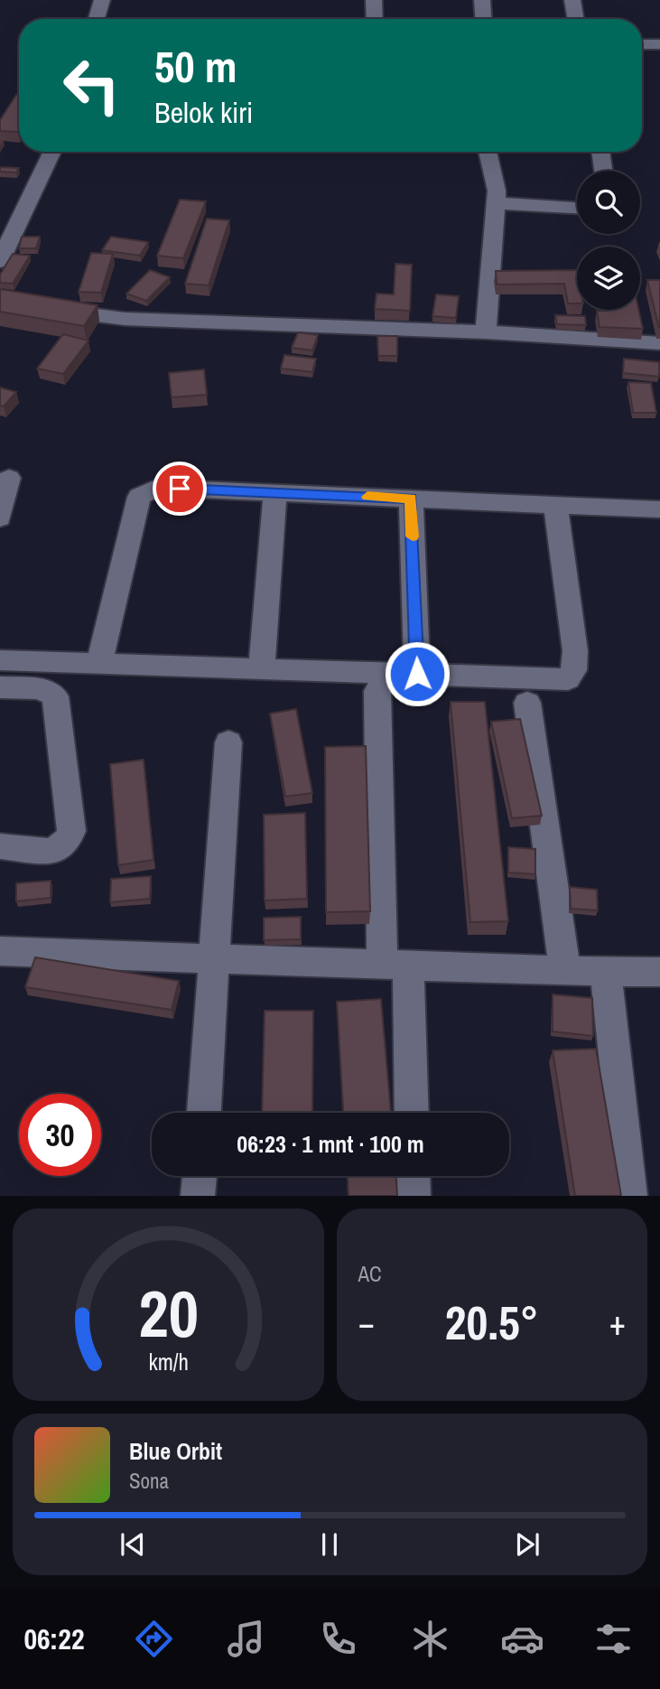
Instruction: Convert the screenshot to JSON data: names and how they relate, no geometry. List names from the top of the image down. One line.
{"page":{"turn":["50 m","Belok kiri"],"limit":"30","trip":"06:23 · 1 mnt · 100 m","tile":"AC","heat":["−","20.5°","+"],"song":["Blue Orbit","Sona"],"tabs":"06:22","gauge":["20","km/h"]}}
